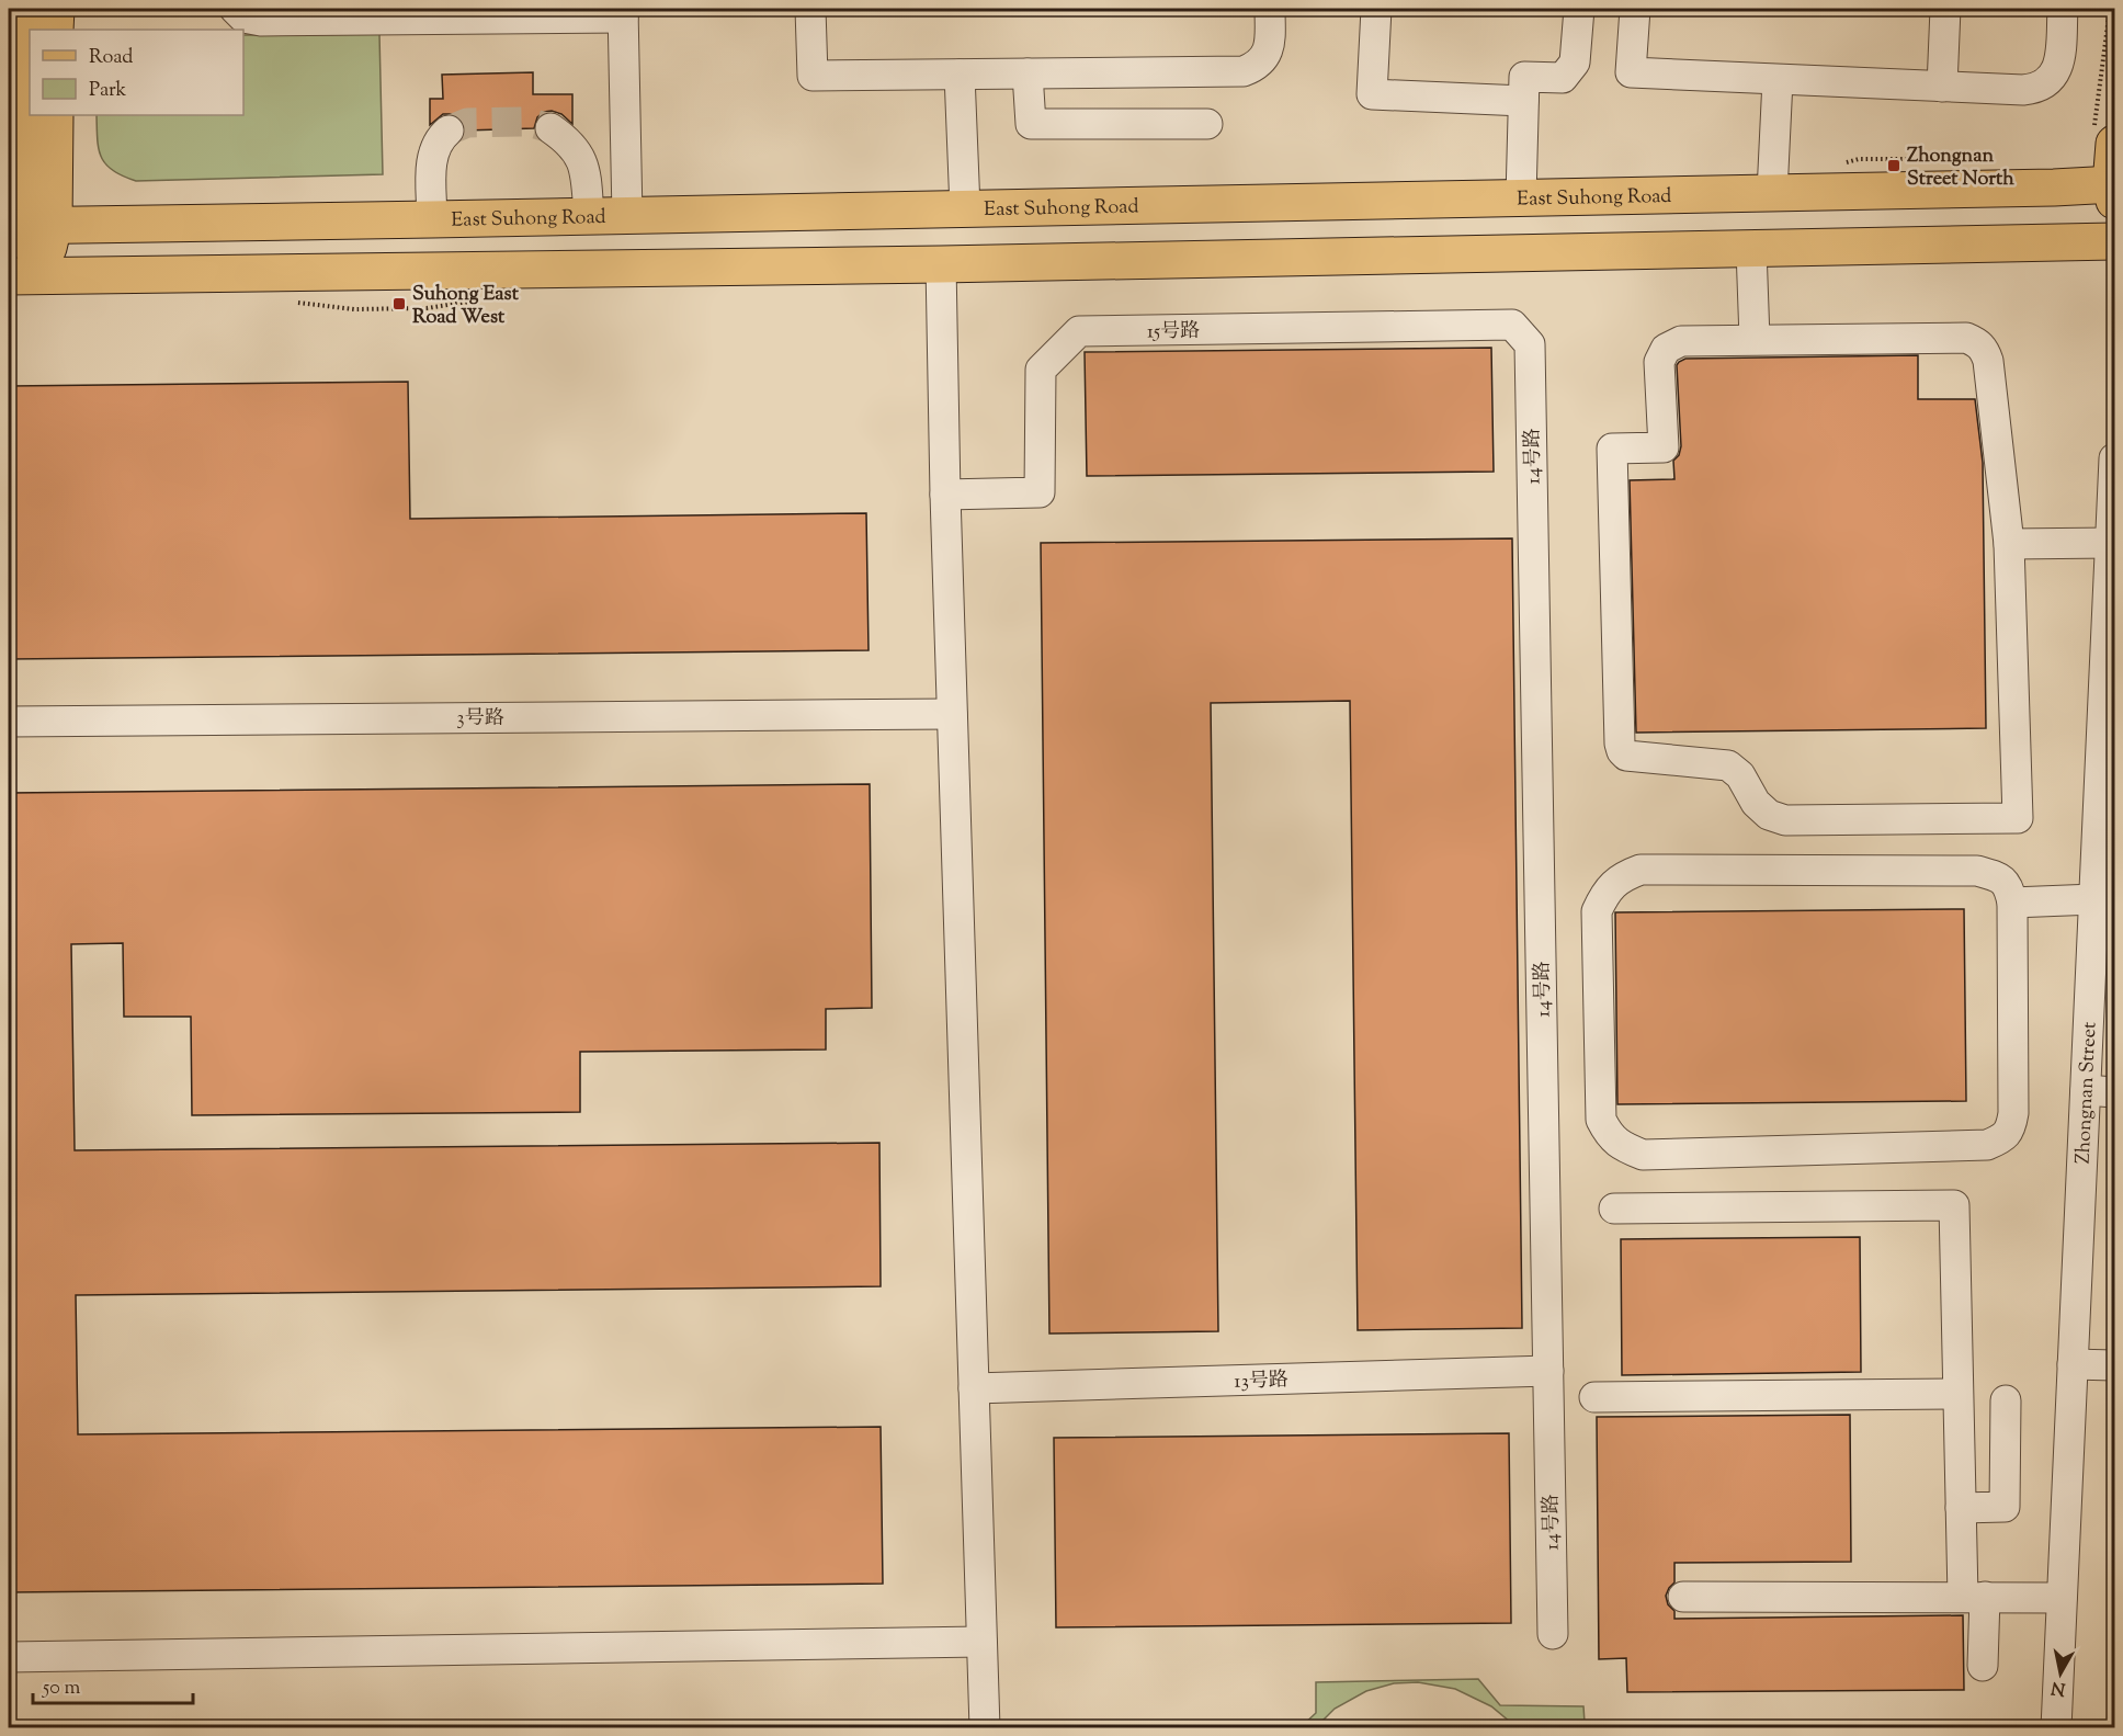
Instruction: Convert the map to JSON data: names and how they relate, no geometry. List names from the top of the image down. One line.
{"streets":{"main road":["East Suhong Road"],"street":["15号路","14号路","3号路","Zhongnan Street","13号路"]},"crossings":[["15号路","14号路"],["14号路","13号路"]],"places":{"transit":["Zhongnan Street North","Suhong East Road West"]},"legend":["Road","Park"],"scale_bar":"50 m","north":"bottom"}
